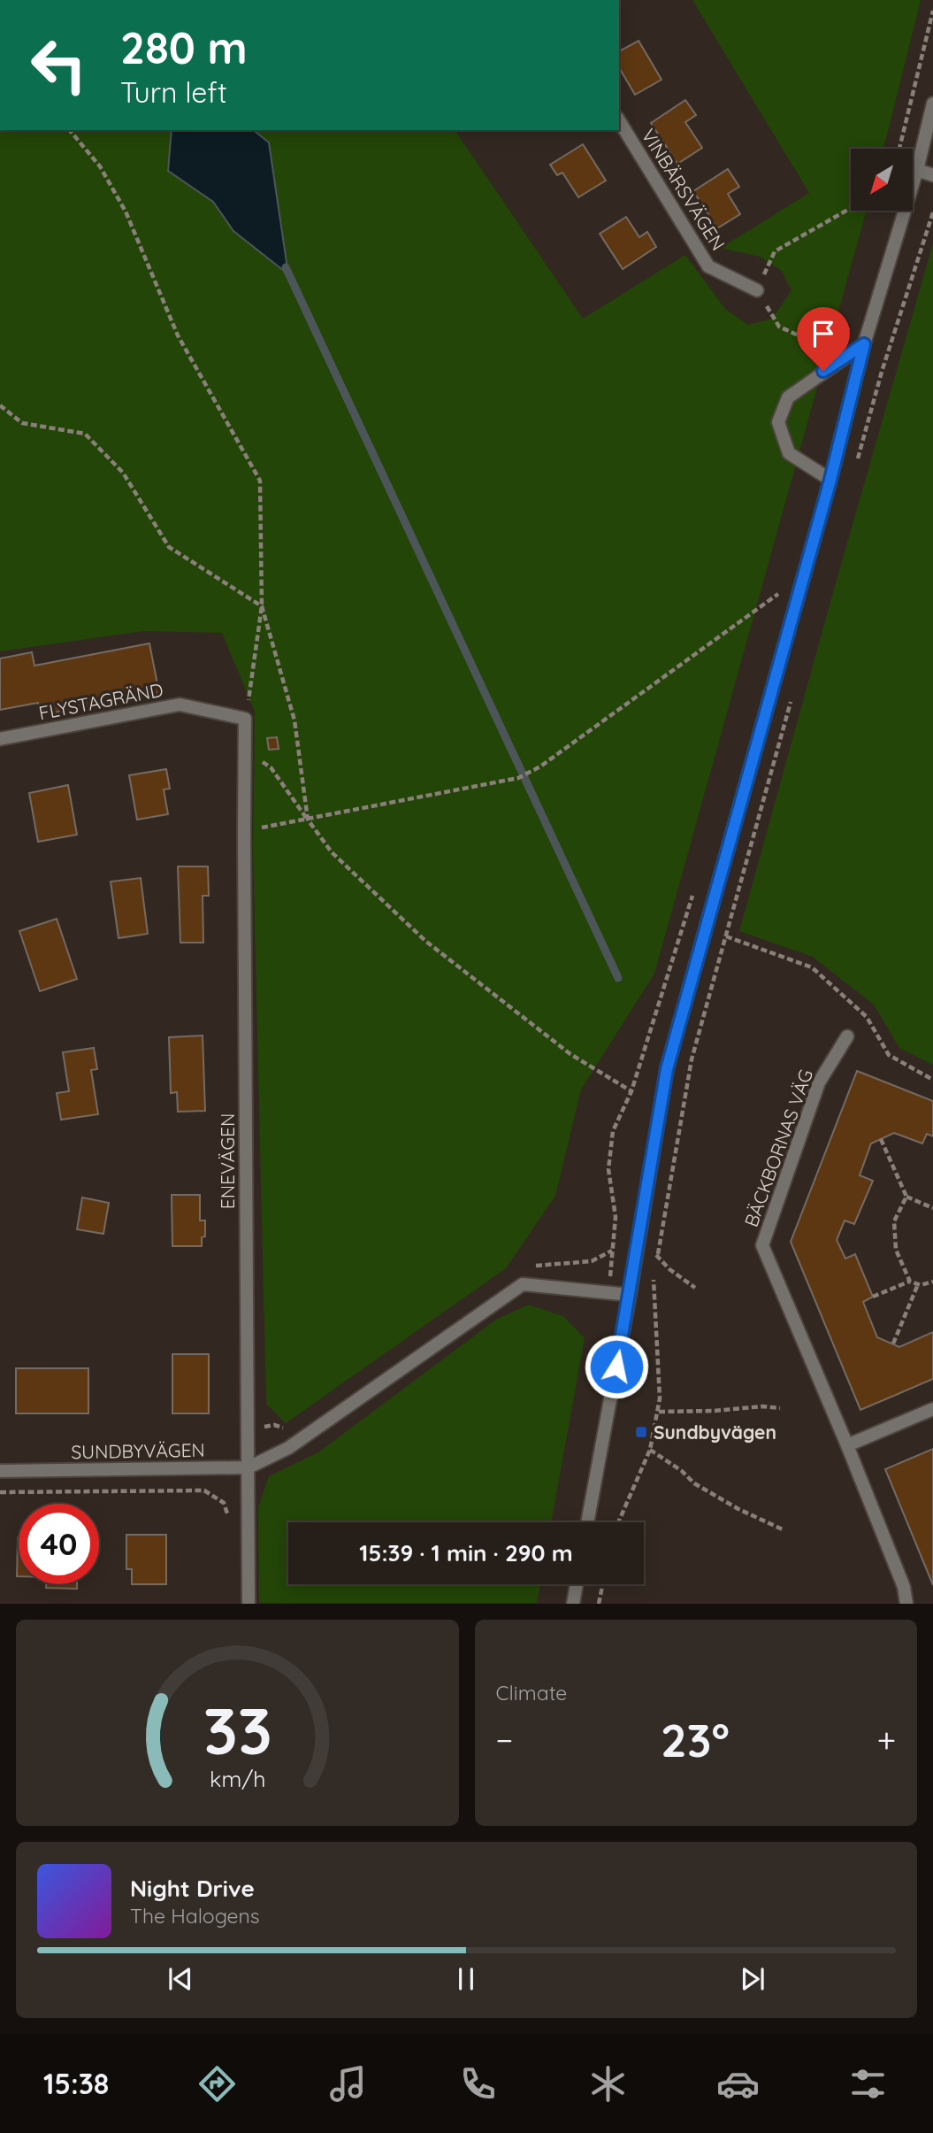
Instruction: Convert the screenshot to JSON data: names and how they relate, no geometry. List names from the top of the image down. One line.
{"streets":{"street":["VINBÄRSVÄGEN","FLYSTAGRÄND","BÄCKBORNAS VÄG","ENEVÄGEN","SUNDBYVÄGEN"]},"crossings":[["FLYSTAGRÄND","ENEVÄGEN"],["ENEVÄGEN","SUNDBYVÄGEN"]],"places":{"transit":["Sundbyvägen"]},"north":"bottom left","page":{"turn":["280 m","Turn left"],"limit":"40","trip":"15:39 · 1 min · 290 m","tile":"Climate","heat":["−","23°","+"],"song":["Night Drive","The Halogens"],"tabs":"15:38","gauge":["33","km/h"]}}
